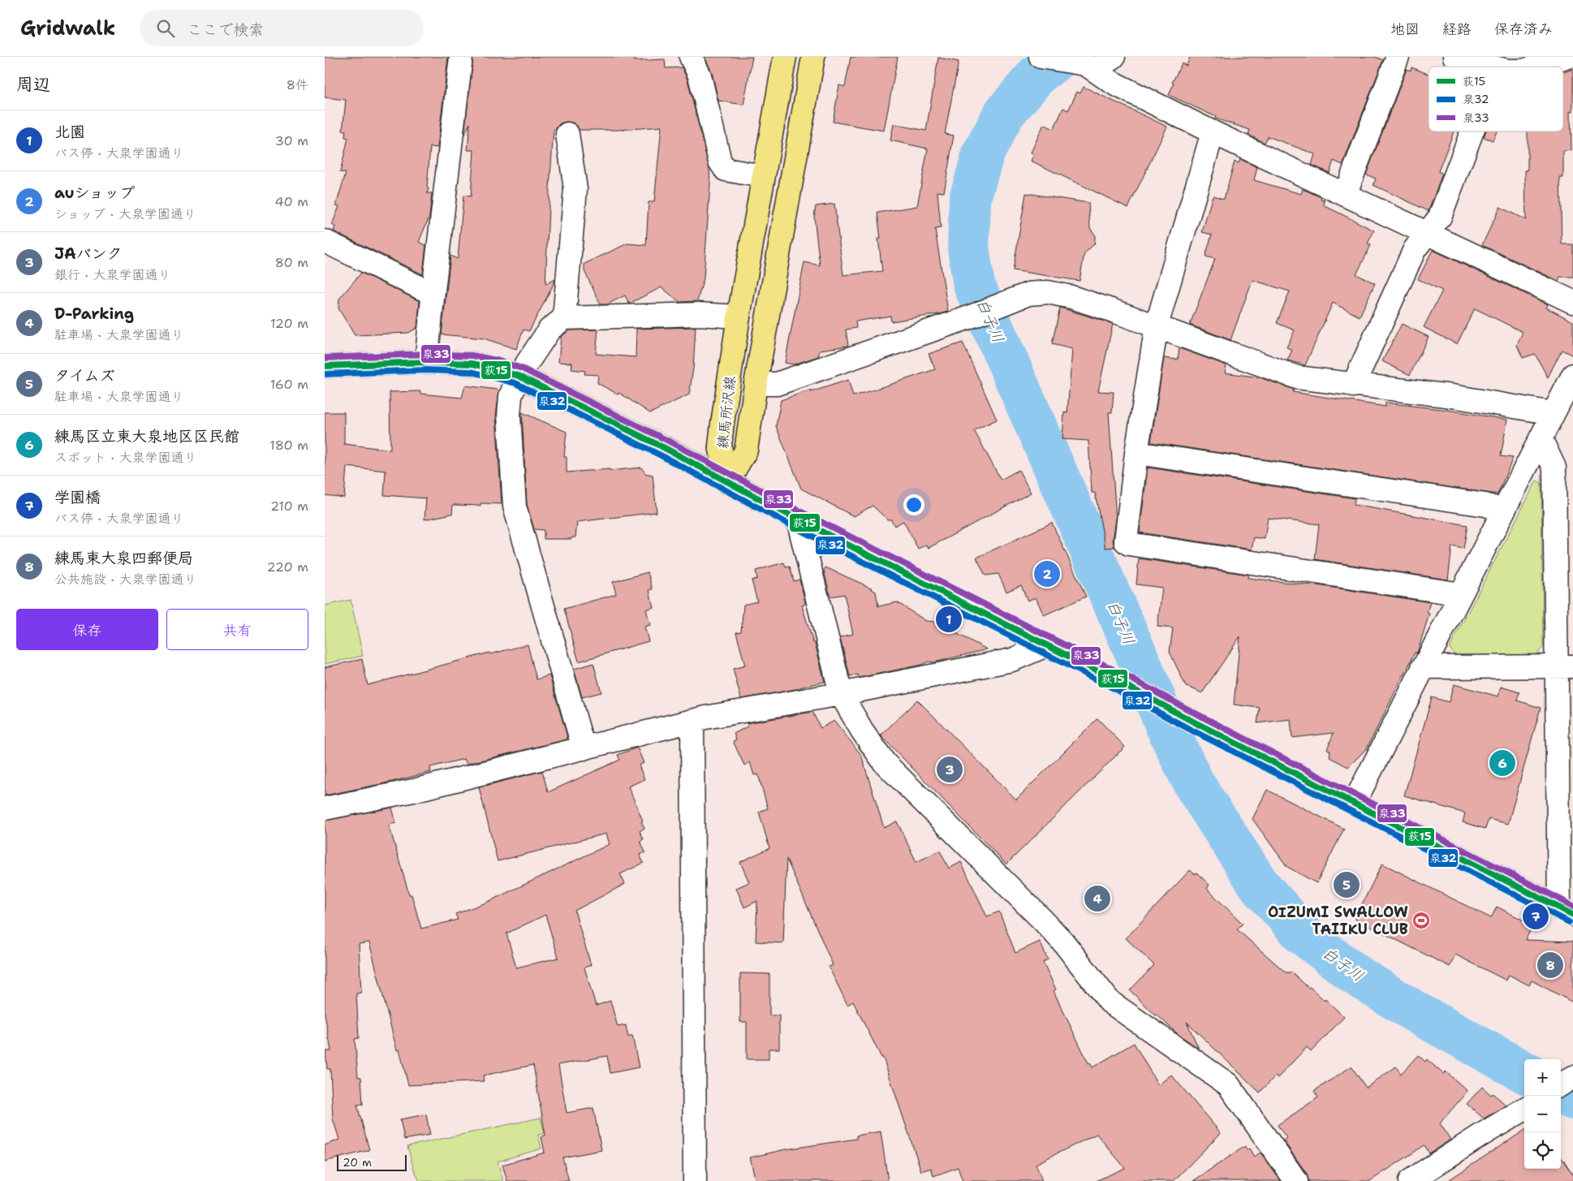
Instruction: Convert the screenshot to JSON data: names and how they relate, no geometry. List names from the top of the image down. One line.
{"streets":{"main road":["練馬所沢線"]},"water":["白子川"],"places":{"sports":["OIZUMI SWALLOW TAIIKU CLUB"]},"lines":["transit line 泉33","transit line 荻15","transit line 泉32"],"legend":["荻15","泉32","泉33"],"scale_bar":"20 m","page":{"header":"Gridwalk","search":"ここで検索","nav":["地図","経路","保存済み"],"heading":["周辺","8件"],"list":[{"mark":"1","name":"北園","note":"バス停 · 大泉学園通り","value":"30 m"},{"mark":"2","name":"auショップ","note":"ショップ · 大泉学園通り","value":"40 m"},{"mark":"3","name":"JAバンク","note":"銀行 · 大泉学園通り","value":"80 m"},{"mark":"4","name":"D-Parking","note":"駐車場 · 大泉学園通り","value":"120 m"},{"mark":"5","name":"タイムズ","note":"駐車場 · 大泉学園通り","value":"160 m"},{"mark":"6","name":"練馬区立東大泉地区区民館","note":"スポット · 大泉学園通り","value":"180 m"},{"mark":"7","name":"学園橋","note":"バス停 · 大泉学園通り","value":"210 m"},{"mark":"8","name":"練馬東大泉四郵便局","note":"公共施設 · 大泉学園通り","value":"220 m"}],"pins":["2","1","6","3","5","4","7","8"],"buttons":["保存","共有"],"map_buttons":["+","−"],"scale":"20 m"}}
